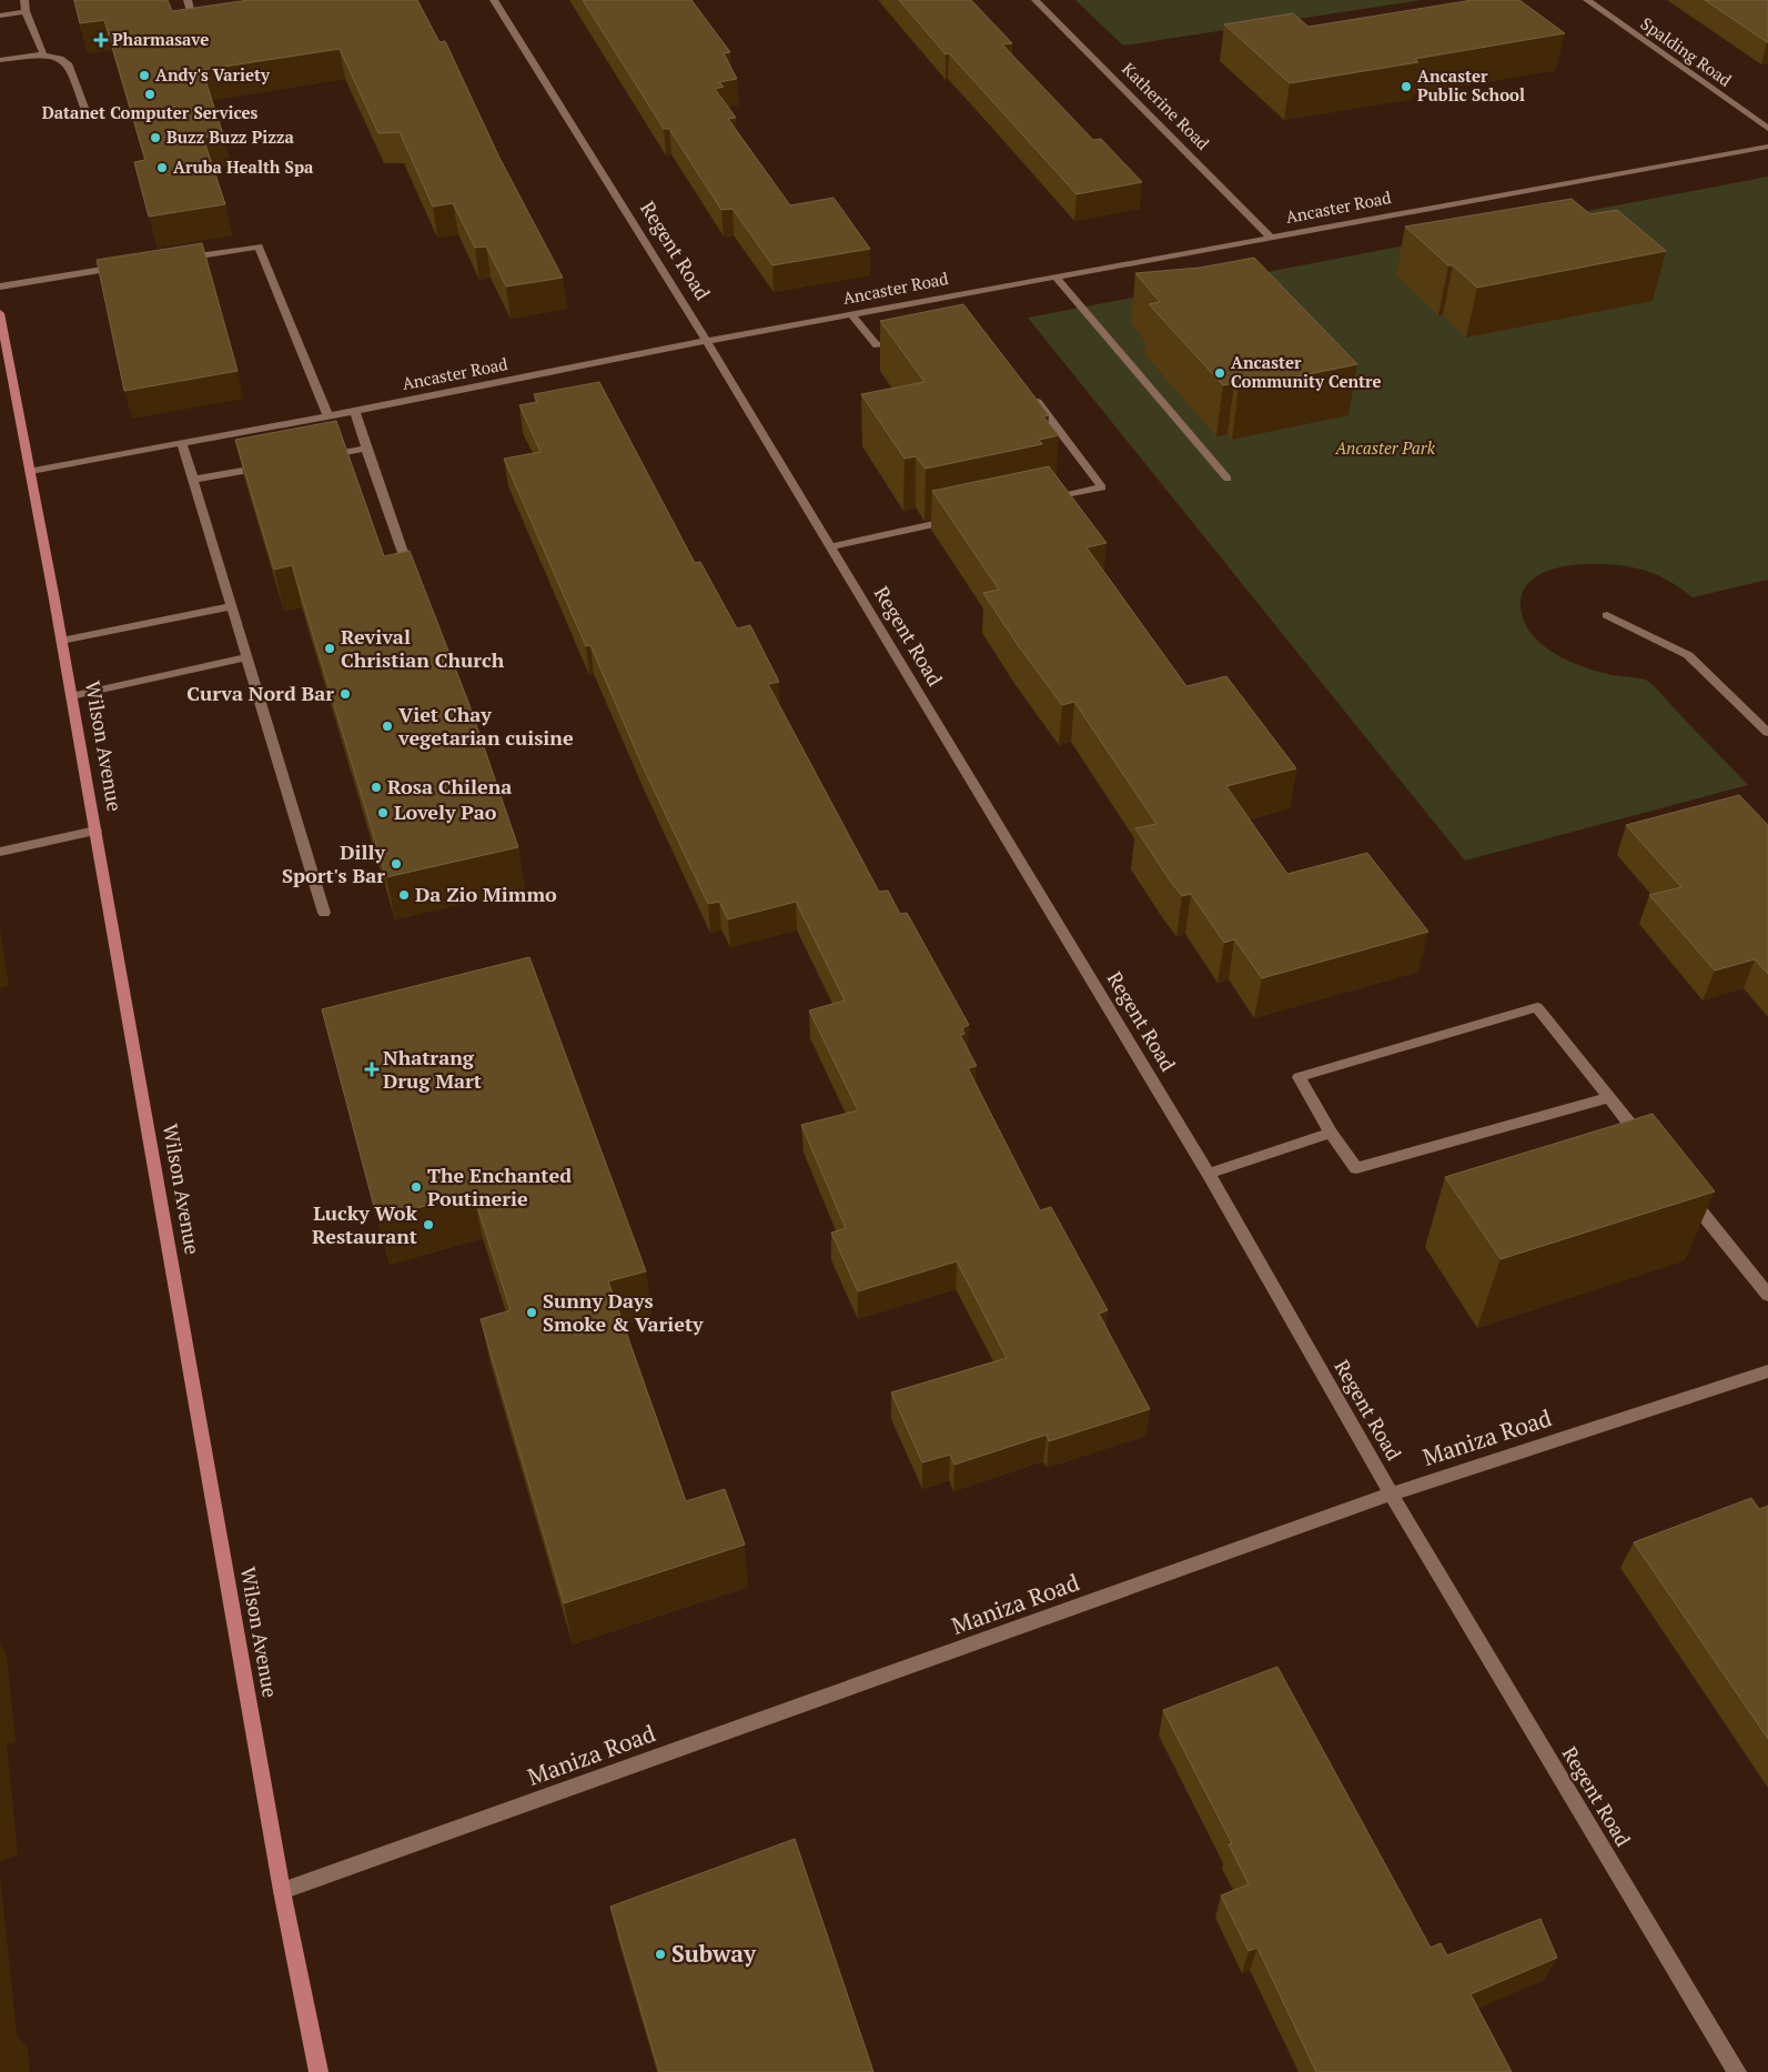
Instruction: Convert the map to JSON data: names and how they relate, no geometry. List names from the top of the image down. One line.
{"streets":{"main road":["Wilson Avenue"],"street":["Spalding Road","Katherine Road","Ancaster Road","Regent Road","Maniza Road"]},"crossings":[["Katherine Road","Ancaster Road"],["Ancaster Road","Regent Road"],["Ancaster Road","Wilson Avenue"],["Regent Road","Maniza Road"],["Wilson Avenue","Maniza Road"]],"parks":["Ancaster Park"],"places":{"health":["Pharmasave","Nhatrang Drug Mart"],"other":["Andy's Variety","Ancaster Public School","Datanet Computer Services","Buzz Buzz Pizza","Aruba Health Spa","Ancaster Community Centre","Revival Christian Church","Curva Nord Bar","Viet Chay vegetarian cuisine","Rosa Chilena","Lovely Pao","Dilly Sport's Bar","Da Zio Mimmo","The Enchanted Poutinerie","Lucky Wok Restaurant","Sunny Days Smoke & Variety","Subway"]}}
